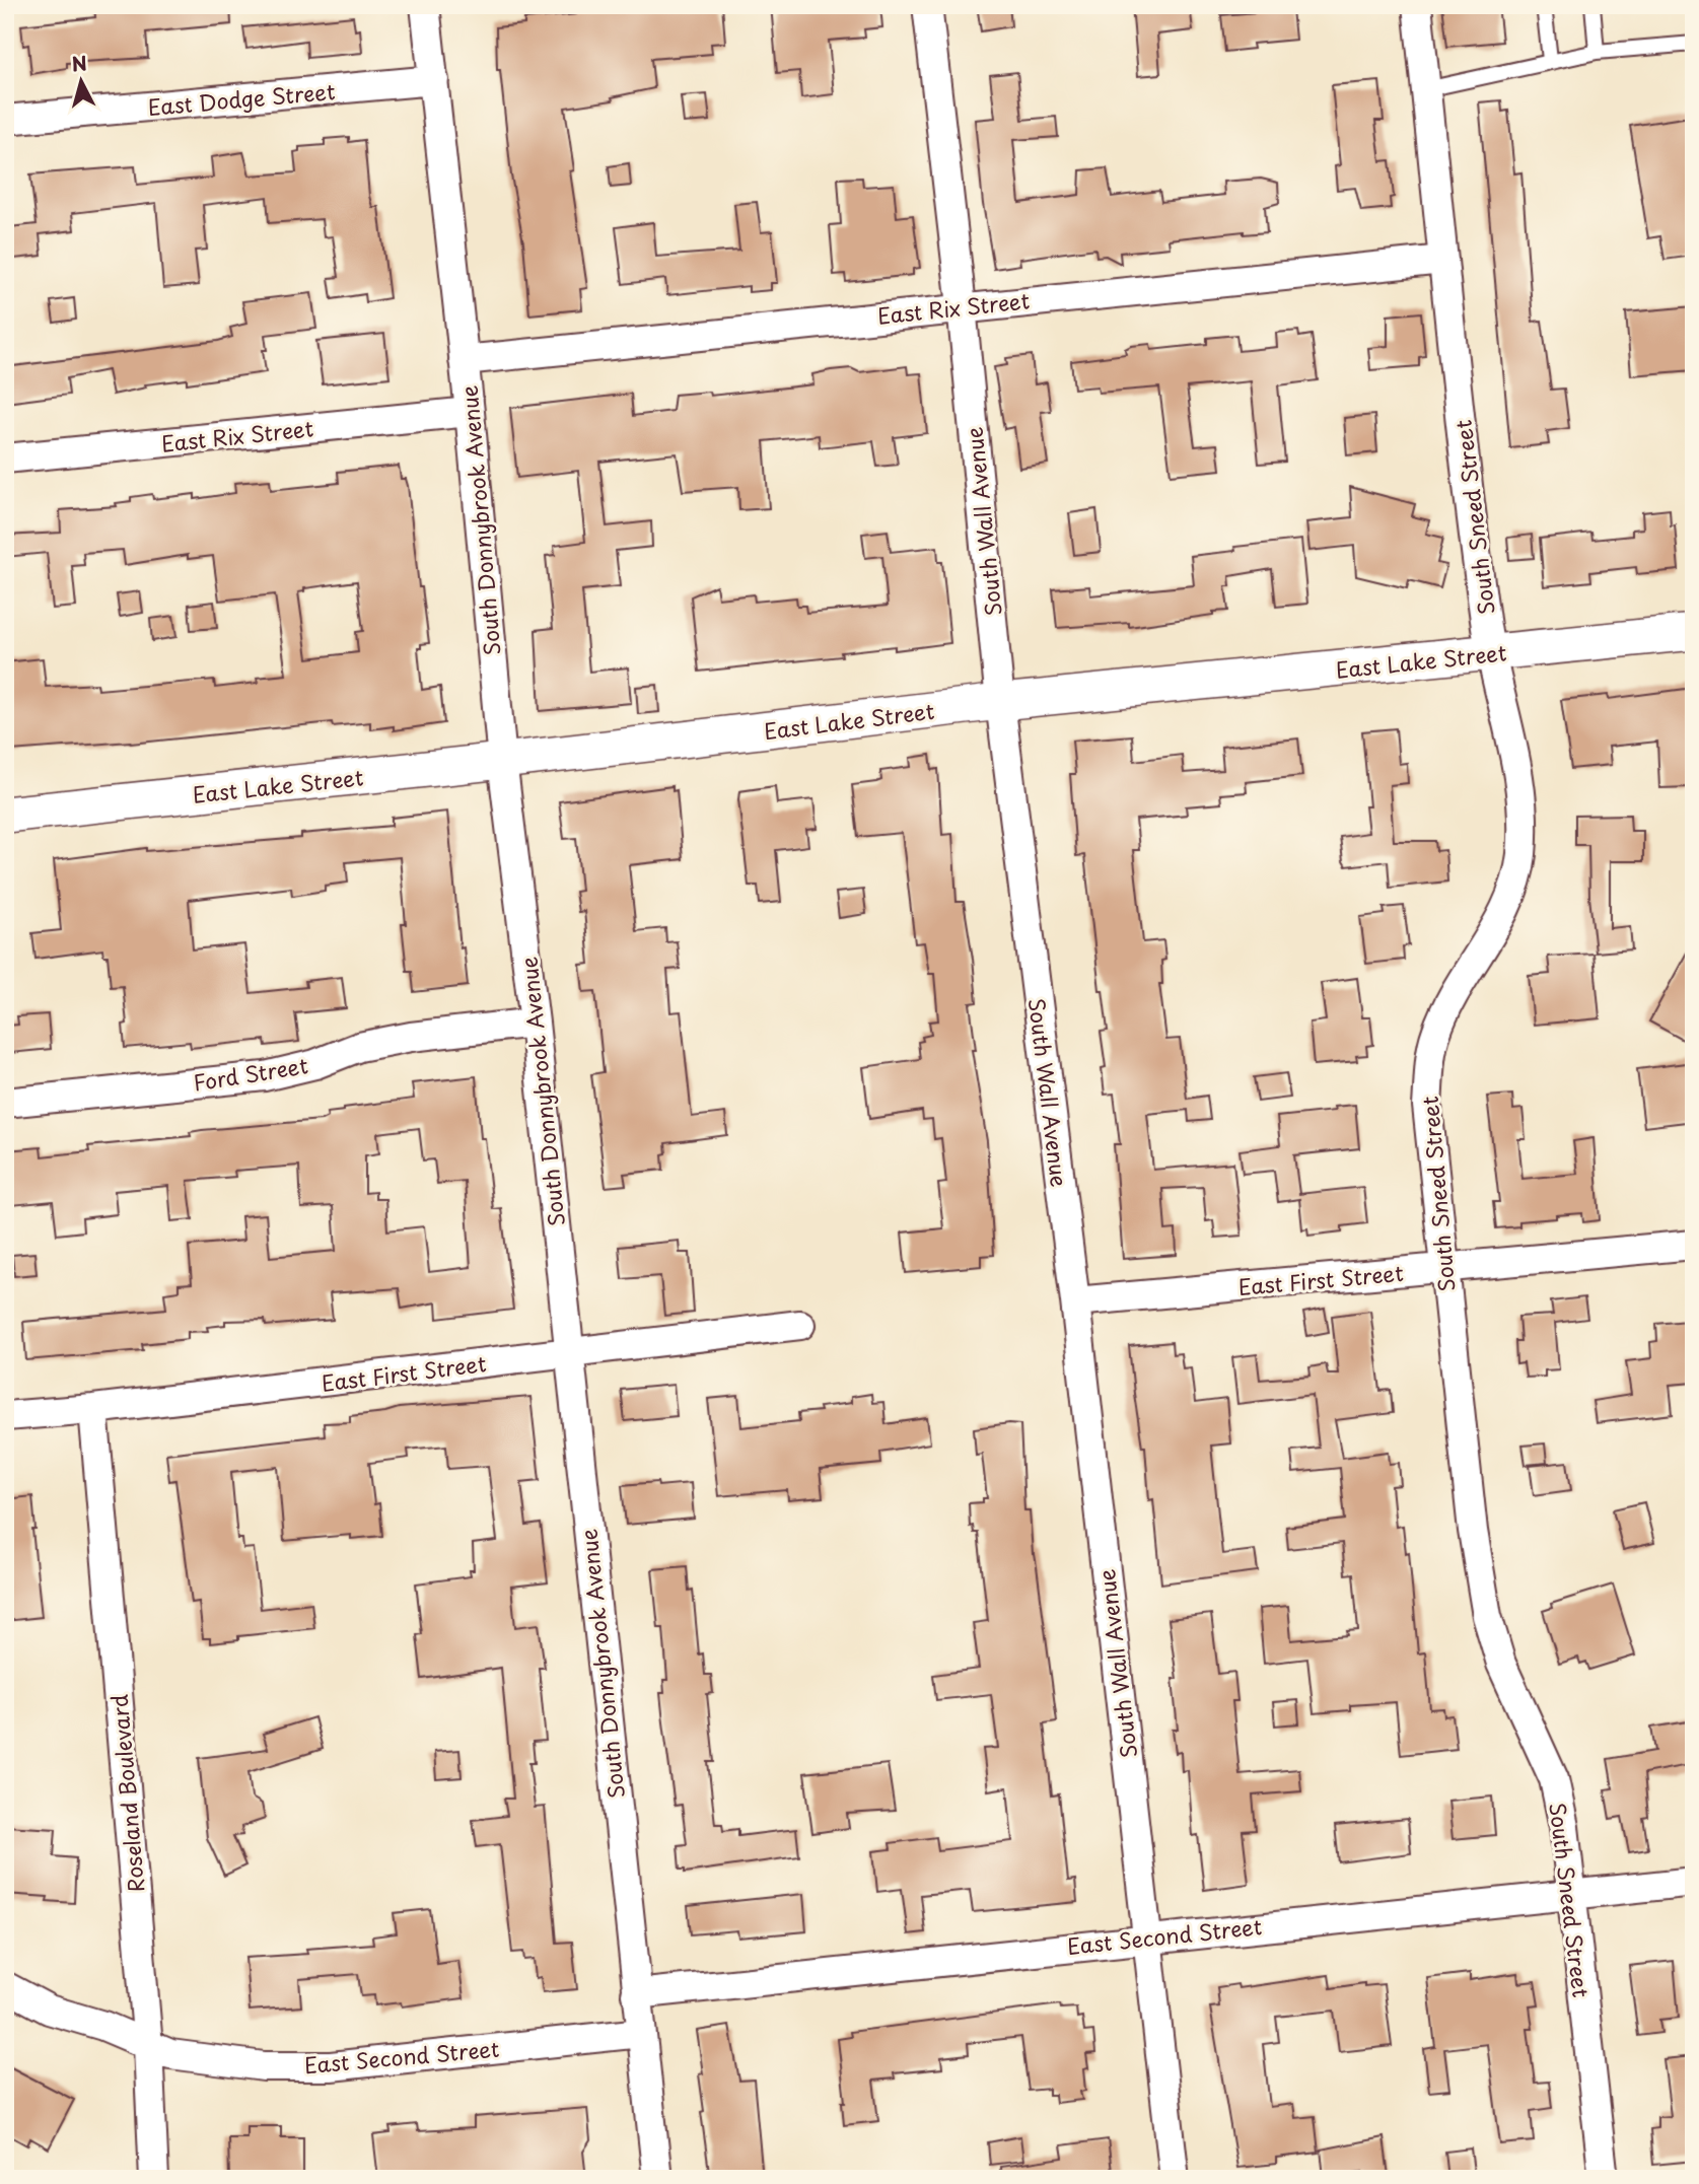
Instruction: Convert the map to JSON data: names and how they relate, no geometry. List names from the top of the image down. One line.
{"streets":{"street":["East Dodge Street","East Rix Street","South Sneed Street","South Donnybrook Avenue","South Wall Avenue","East Lake Street","Ford Street","East First Street","Roseland Boulevard","East Second Street"]},"crossings":[["East Dodge Street","South Donnybrook Avenue"],["East Rix Street","South Sneed Street"],["East Rix Street","South Donnybrook Avenue"],["East Rix Street","South Wall Avenue"],["South Sneed Street","East Lake Street"],["South Sneed Street","East First Street"],["South Sneed Street","East Second Street"],["South Donnybrook Avenue","East Lake Street"],["South Donnybrook Avenue","Ford Street"],["South Donnybrook Avenue","East First Street"],["South Donnybrook Avenue","East Second Street"],["South Wall Avenue","East Lake Street"],["South Wall Avenue","East First Street"],["South Wall Avenue","East Second Street"],["East First Street","Roseland Boulevard"],["Roseland Boulevard","East Second Street"]],"north":"top"}
